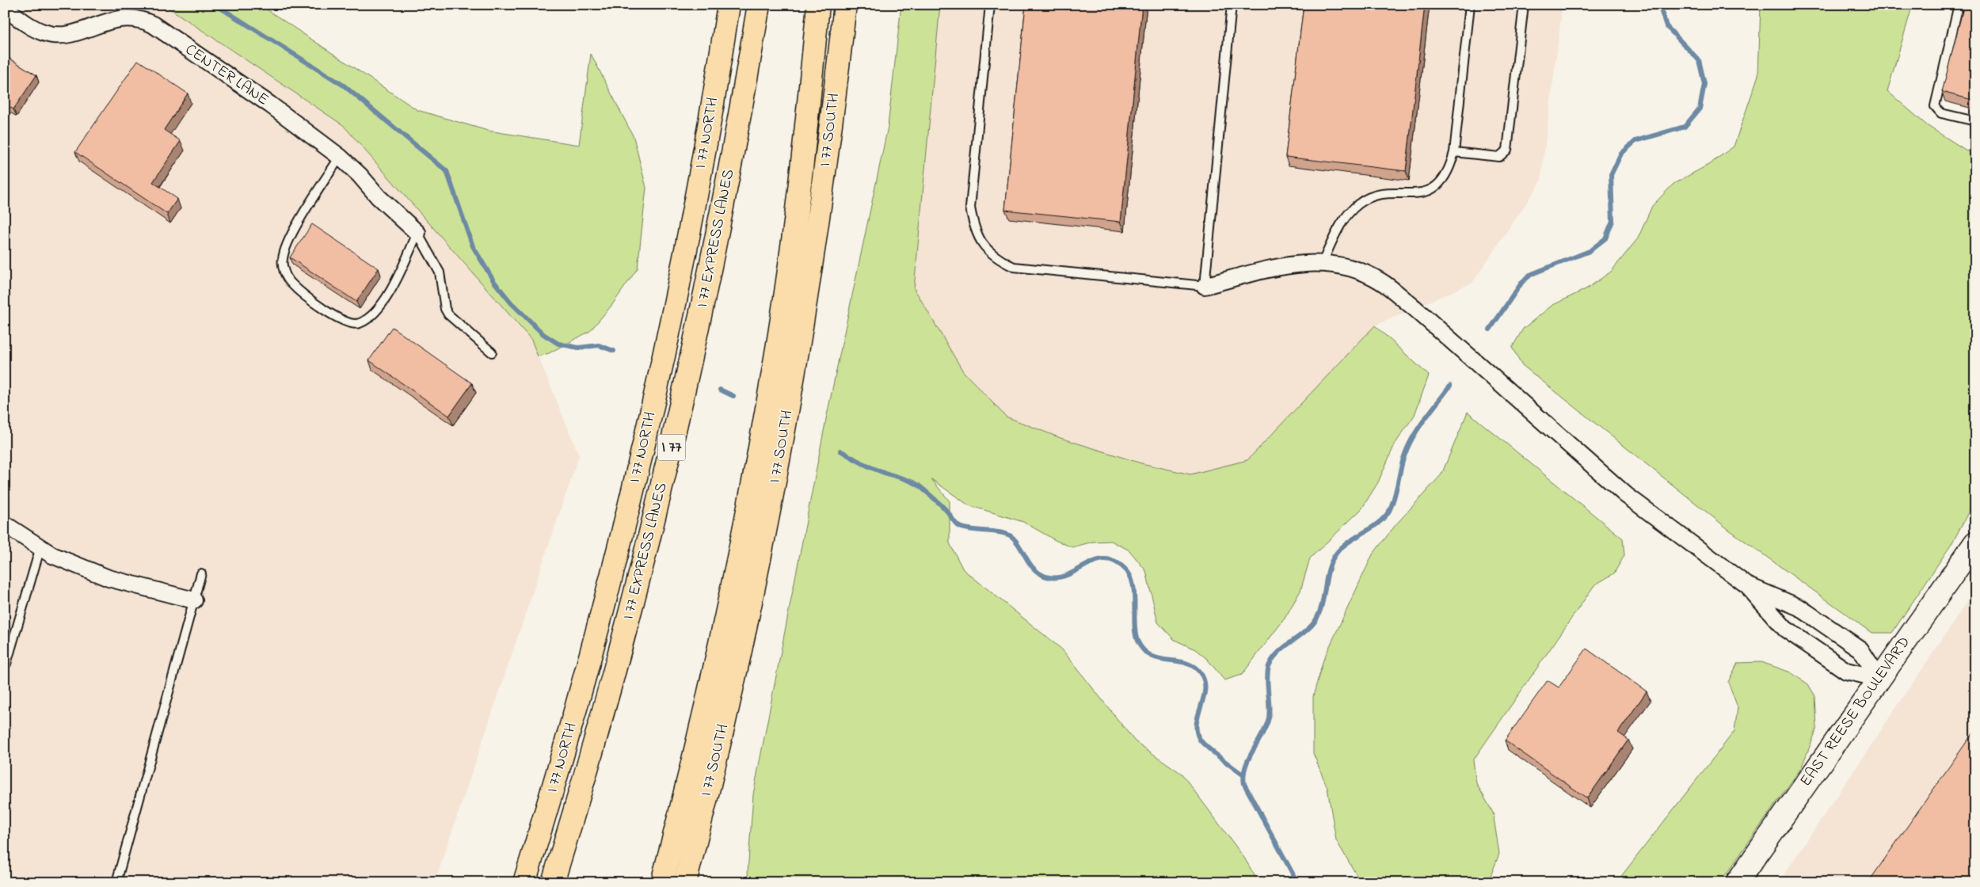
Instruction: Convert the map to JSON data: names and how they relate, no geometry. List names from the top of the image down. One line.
{"streets":{"highway":["I 77 SOUTH","I 77 NORTH","I 77 EXPRESS LANES","I 77"],"street":["CENTER LANE","EAST REESE BOULEVARD"]}}
